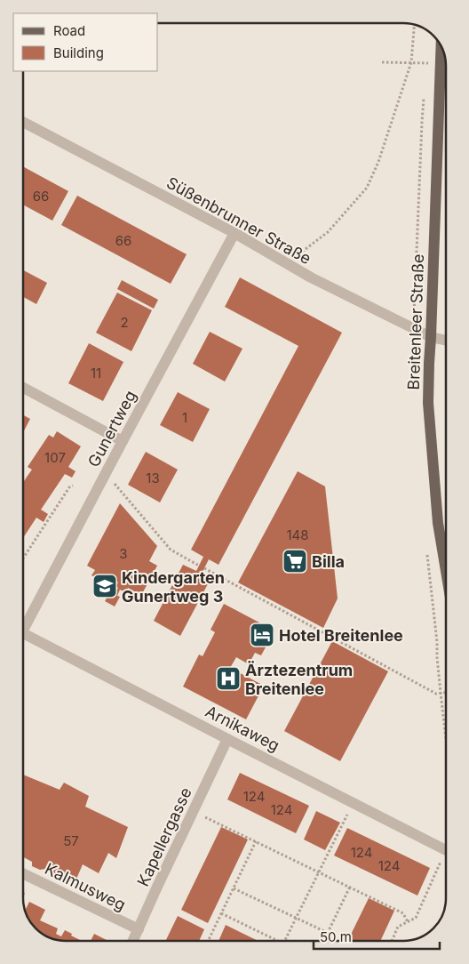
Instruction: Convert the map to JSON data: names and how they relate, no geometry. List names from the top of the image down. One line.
{"streets":{"main road":["Breitenleer Straße"],"street":["Süßenbrunner Straße","Gunertweg","Arnikaweg","Kapellergasse","Kalmusweg"]},"crossings":[["Süßenbrunner Straße","Breitenleer Straße"],["Süßenbrunner Straße","Gunertweg"],["Arnikaweg","Kapellergasse"],["Kapellergasse","Kalmusweg"]],"places":{"supermarket":["Billa"],"school or university":["Kindergarten Gunertweg 3"],"hotel":["Hotel Breitenlee"],"hospital":["Ärztezentrum Breitenlee"]},"house_numbers":["66","66","2","11","1","107","13","148","3","124","124","57","124","124"],"legend":["Road","Building"],"scale_bar":"50 m"}
